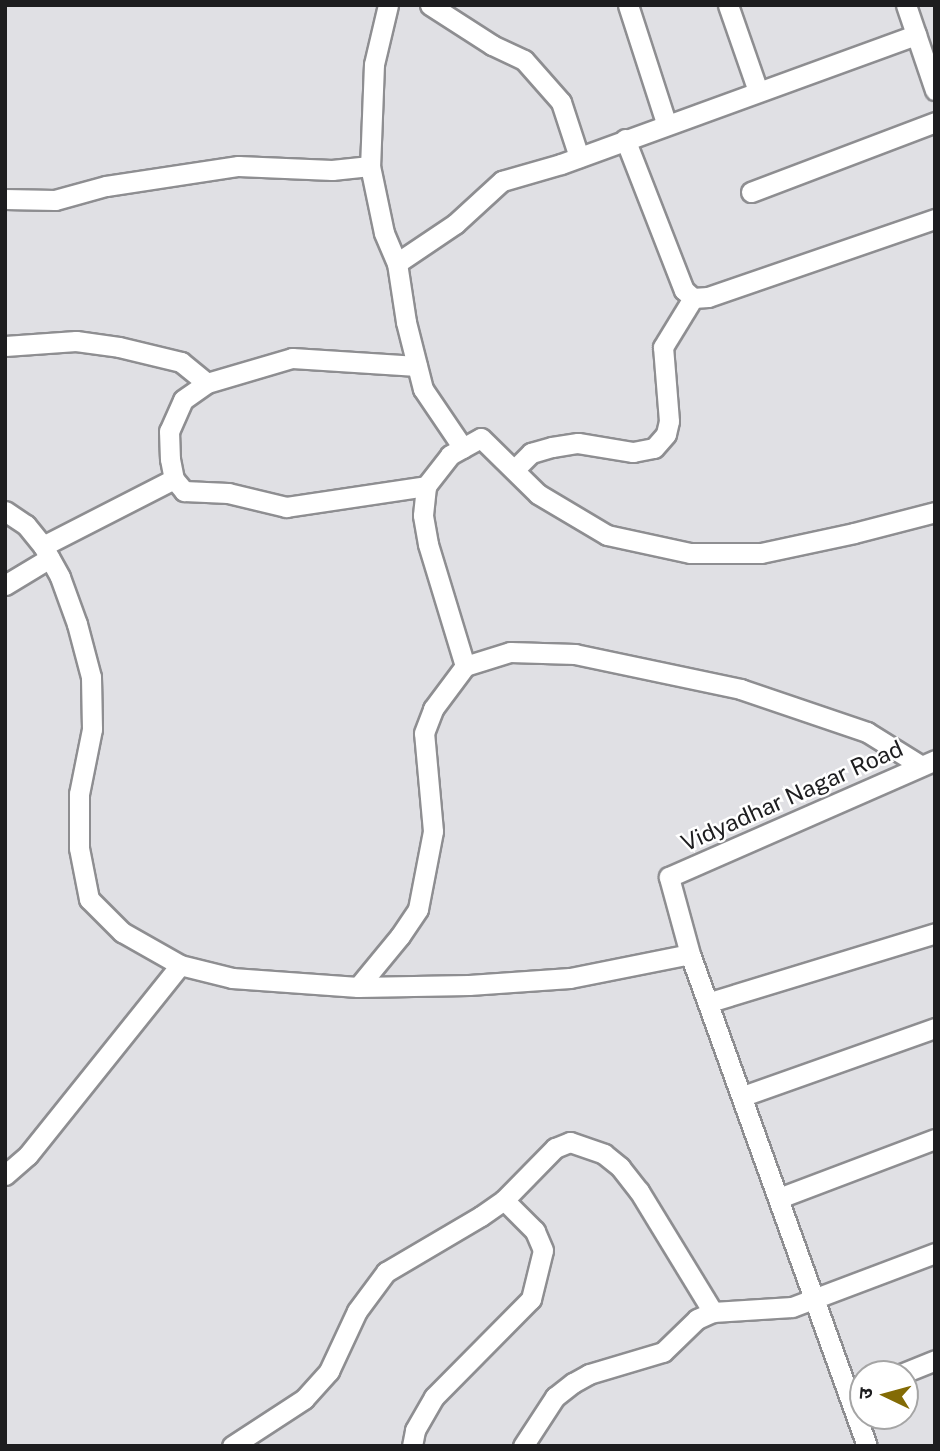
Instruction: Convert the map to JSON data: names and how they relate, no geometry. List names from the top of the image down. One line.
{"streets":{"street":["Vidyadhar Nagar Road"]},"north":"left"}
